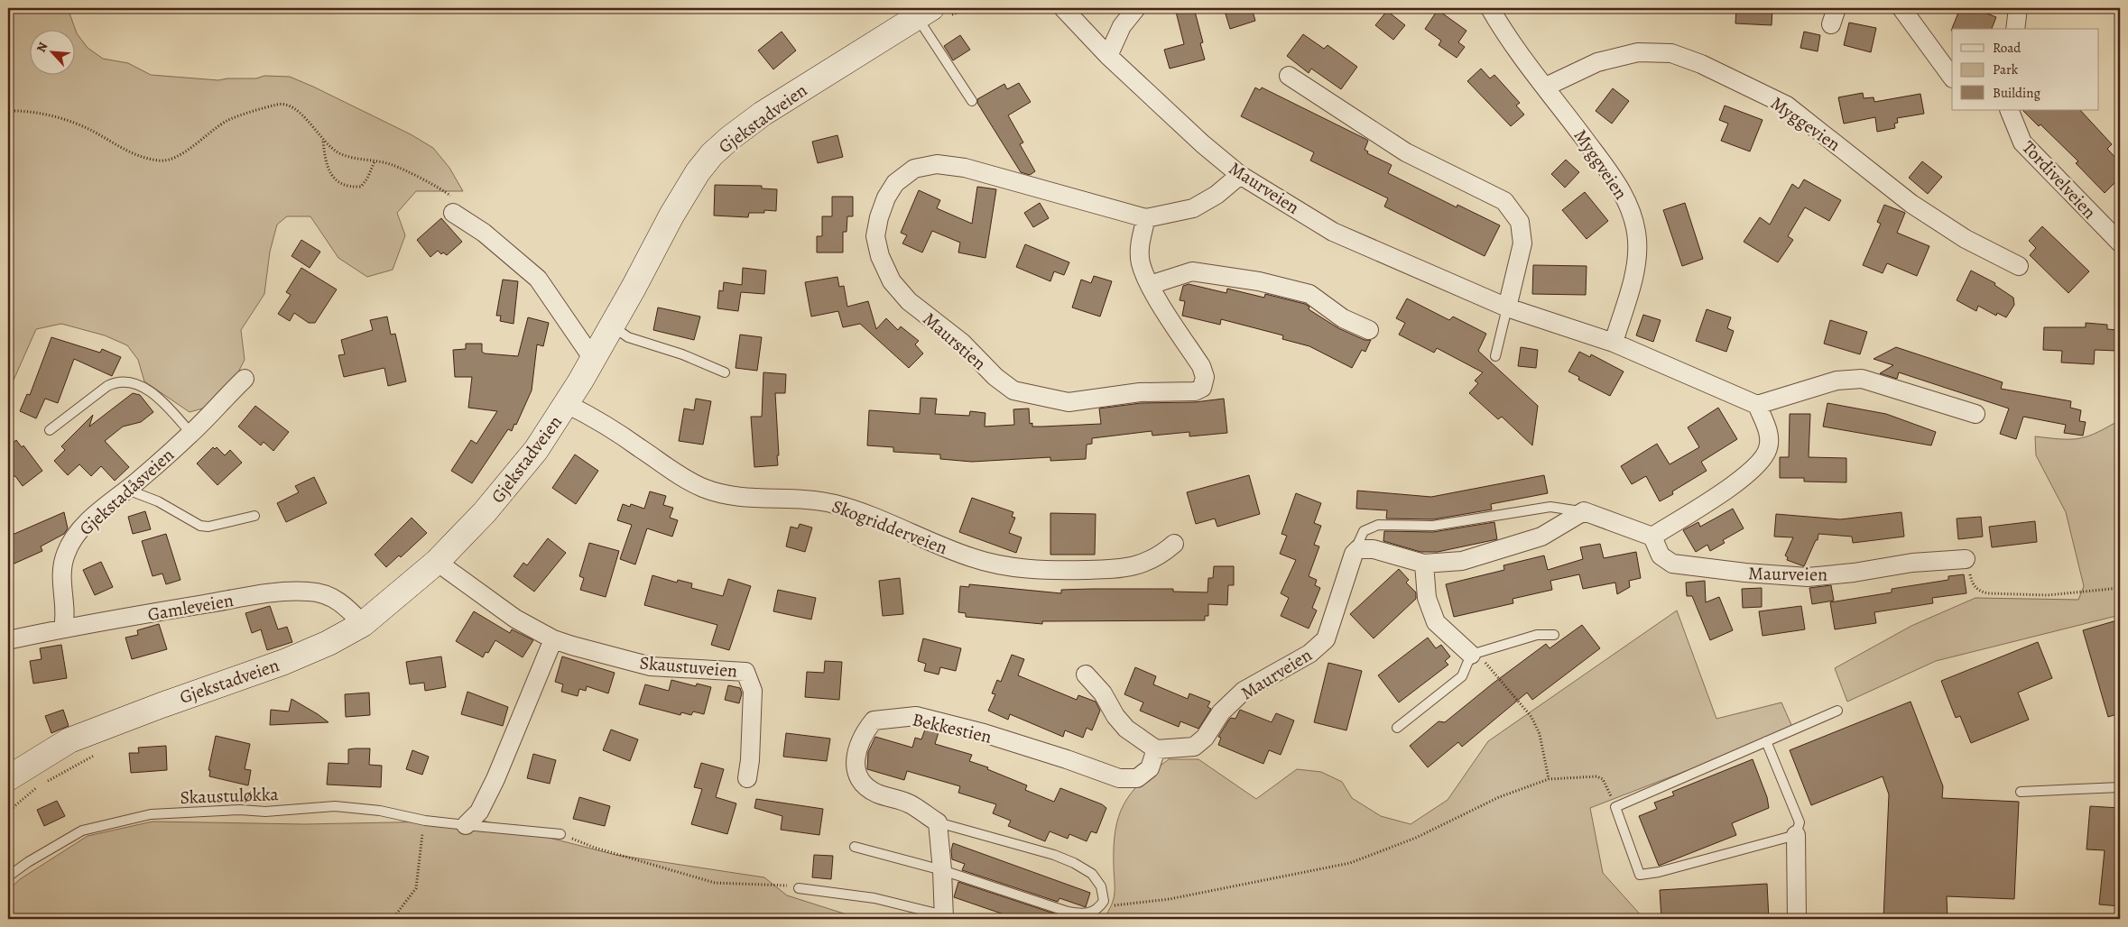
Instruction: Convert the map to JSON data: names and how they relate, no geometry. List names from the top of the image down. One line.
{"streets":{"street":["Gjekstadveien","Myggevien","Myggveien","Tordivelveien","Maurveien","Maurstien","Gjekstadåsveien","Skogridderveien","Gamleveien","Skaustuveien","Bekkestien"],"lane":["Skaustuløkka"]},"crossings":[["Gjekstadveien","Skogridderveien"],["Gjekstadveien","Gamleveien"],["Gjekstadveien","Skaustuveien"],["Myggevien","Myggveien"],["Myggveien","Maurveien"],["Maurveien","Maurstien"],["Maurveien","Bekkestien"],["Gjekstadåsveien","Gamleveien"]],"legend":["Road","Park","Building"],"north":"top left"}
